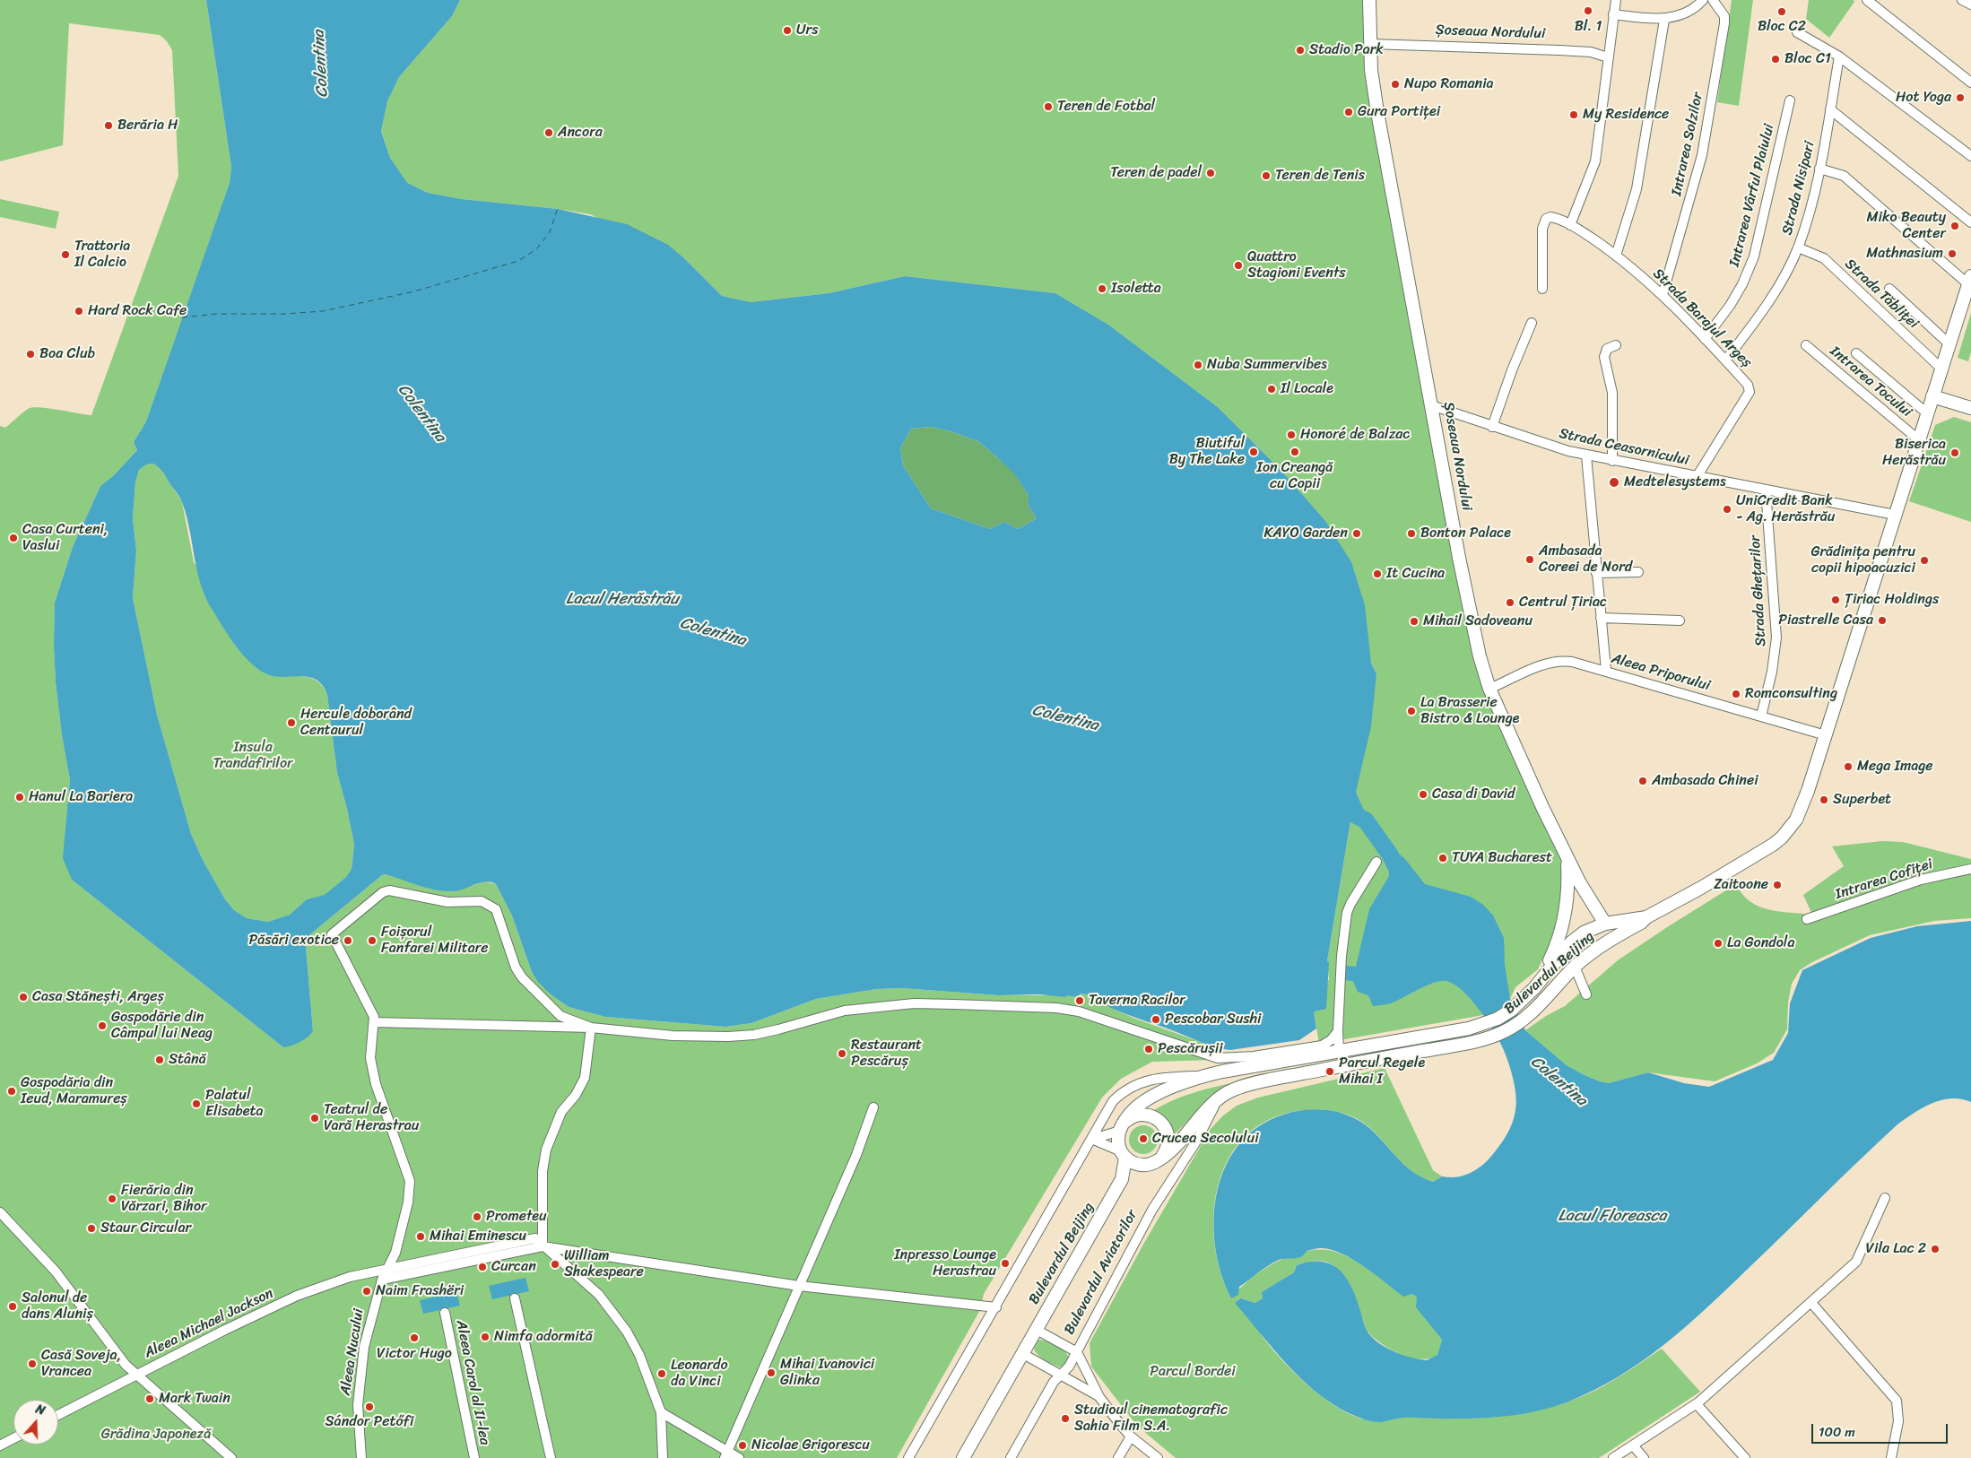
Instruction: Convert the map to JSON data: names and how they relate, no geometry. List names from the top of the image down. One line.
{"streets":{"main road":["Șoseaua Nordului","Bulevardul Beijing"],"street":["Intrarea Solzilor","Strada Nisipari","Intrarea Vârful Plaiului","Strada Tăbliței","Strada Barajul Argeș","Intrarea Tocului","Strada Ceasornicului","Strada Ghețarilor","Aleea Priporului","Intrarea Cofiței","Bulevardul Aviatorilor","Aleea Michael Jackson","Aleea Nucului","Aleea Carol al II-lea"]},"crossings":[["Șoseaua Nordului","Strada Ceasornicului"],["Șoseaua Nordului","Aleea Priporului"],["Șoseaua Nordului","Bulevardul Beijing"],["Intrarea Solzilor","Strada Barajul Argeș"],["Strada Nisipari","Strada Tăbliței"],["Strada Nisipari","Strada Barajul Argeș"],["Intrarea Vârful Plaiului","Strada Barajul Argeș"],["Strada Barajul Argeș","Strada Ceasornicului"],["Strada Ceasornicului","Strada Ghețarilor"],["Strada Ghețarilor","Aleea Priporului"],["Bulevardul Beijing","Bulevardul Aviatorilor"],["Aleea Michael Jackson","Aleea Nucului"]],"water":["Colentina","Lacul Herăstrău","Lacul Floreasca"],"parks":["Insula Trandafirilor","Parcul Bordei","Grădina Japoneză"],"places":["Bl. 1","Bloc C2","Urs","Stadio Park","Bloc C1","Nupo Romania","Hot Yoga","Teren de Fotbal","Gura Portiței","My Residence","Berăria H","Ancora","Teren de padel","Teren de Tenis","Miko Beauty Center","Mathnasium","Trattoria Il Calcio","Quattro Stagioni Events","Isoletta","Hard Rock Cafe","Boa Club","Nuba Summervibes","Il Locale","Honoré de Balzac","Biutiful By The Lake","Ion Creangă cu Copii","Biserica Herăstrău","Medtelesystems","UniCredit Bank - Ag. Herăstrău","KAYO Garden","Bonton Palace","Casa Curteni, Vaslui","Ambasada Coreei de Nord","Grădinița pentru copii hipoacuzici","It Cucina","Țiriac Holdings","Centrul Țiriac","Piastrelle Casa","Mihail Sadoveanu","Romconsulting","La Brasserie Bistro & Lounge","Hercule doborând Centaurul","Mega Image","Ambasada Chinei","Casa di David","Hanul La Bariera","Superbet","TUYA Bucharest","Zaitoone","Păsări exotice","Foișorul Fanfarei Militare","La Gondola","Casa Stănești, Argeș","Taverna Racilor","Pescobar Sushi","Gospodărie din Câmpul lui Neag","Pescărușii","Restaurant Pescăruș","Stână","Parcul Regele Mihai I","Gospodăria din Ieud, Maramureș","Palatul Elisabeta","Teatrul de Vară Herastrau","Crucea Secolului","Fierăria din Vărzari, Bihor","Prometeu","Staur Circular","Mihai Eminescu","Vila Lac 2","Inpresso Lounge Herastrau","William Shakespeare","Curcan","Naim Frashëri","Salonul de dans Aluniș","Nimfa adormită","Victor Hugo","Casă Soveja, Vrancea","Mihai Ivanovici Glinka","Leonardo da Vinci","Mark Twain","Sándor Petőfi","Studioul cinematografic Sahia Film S.A.","Nicolae Grigorescu"],"scale_bar":"100 m","north":"top"}
